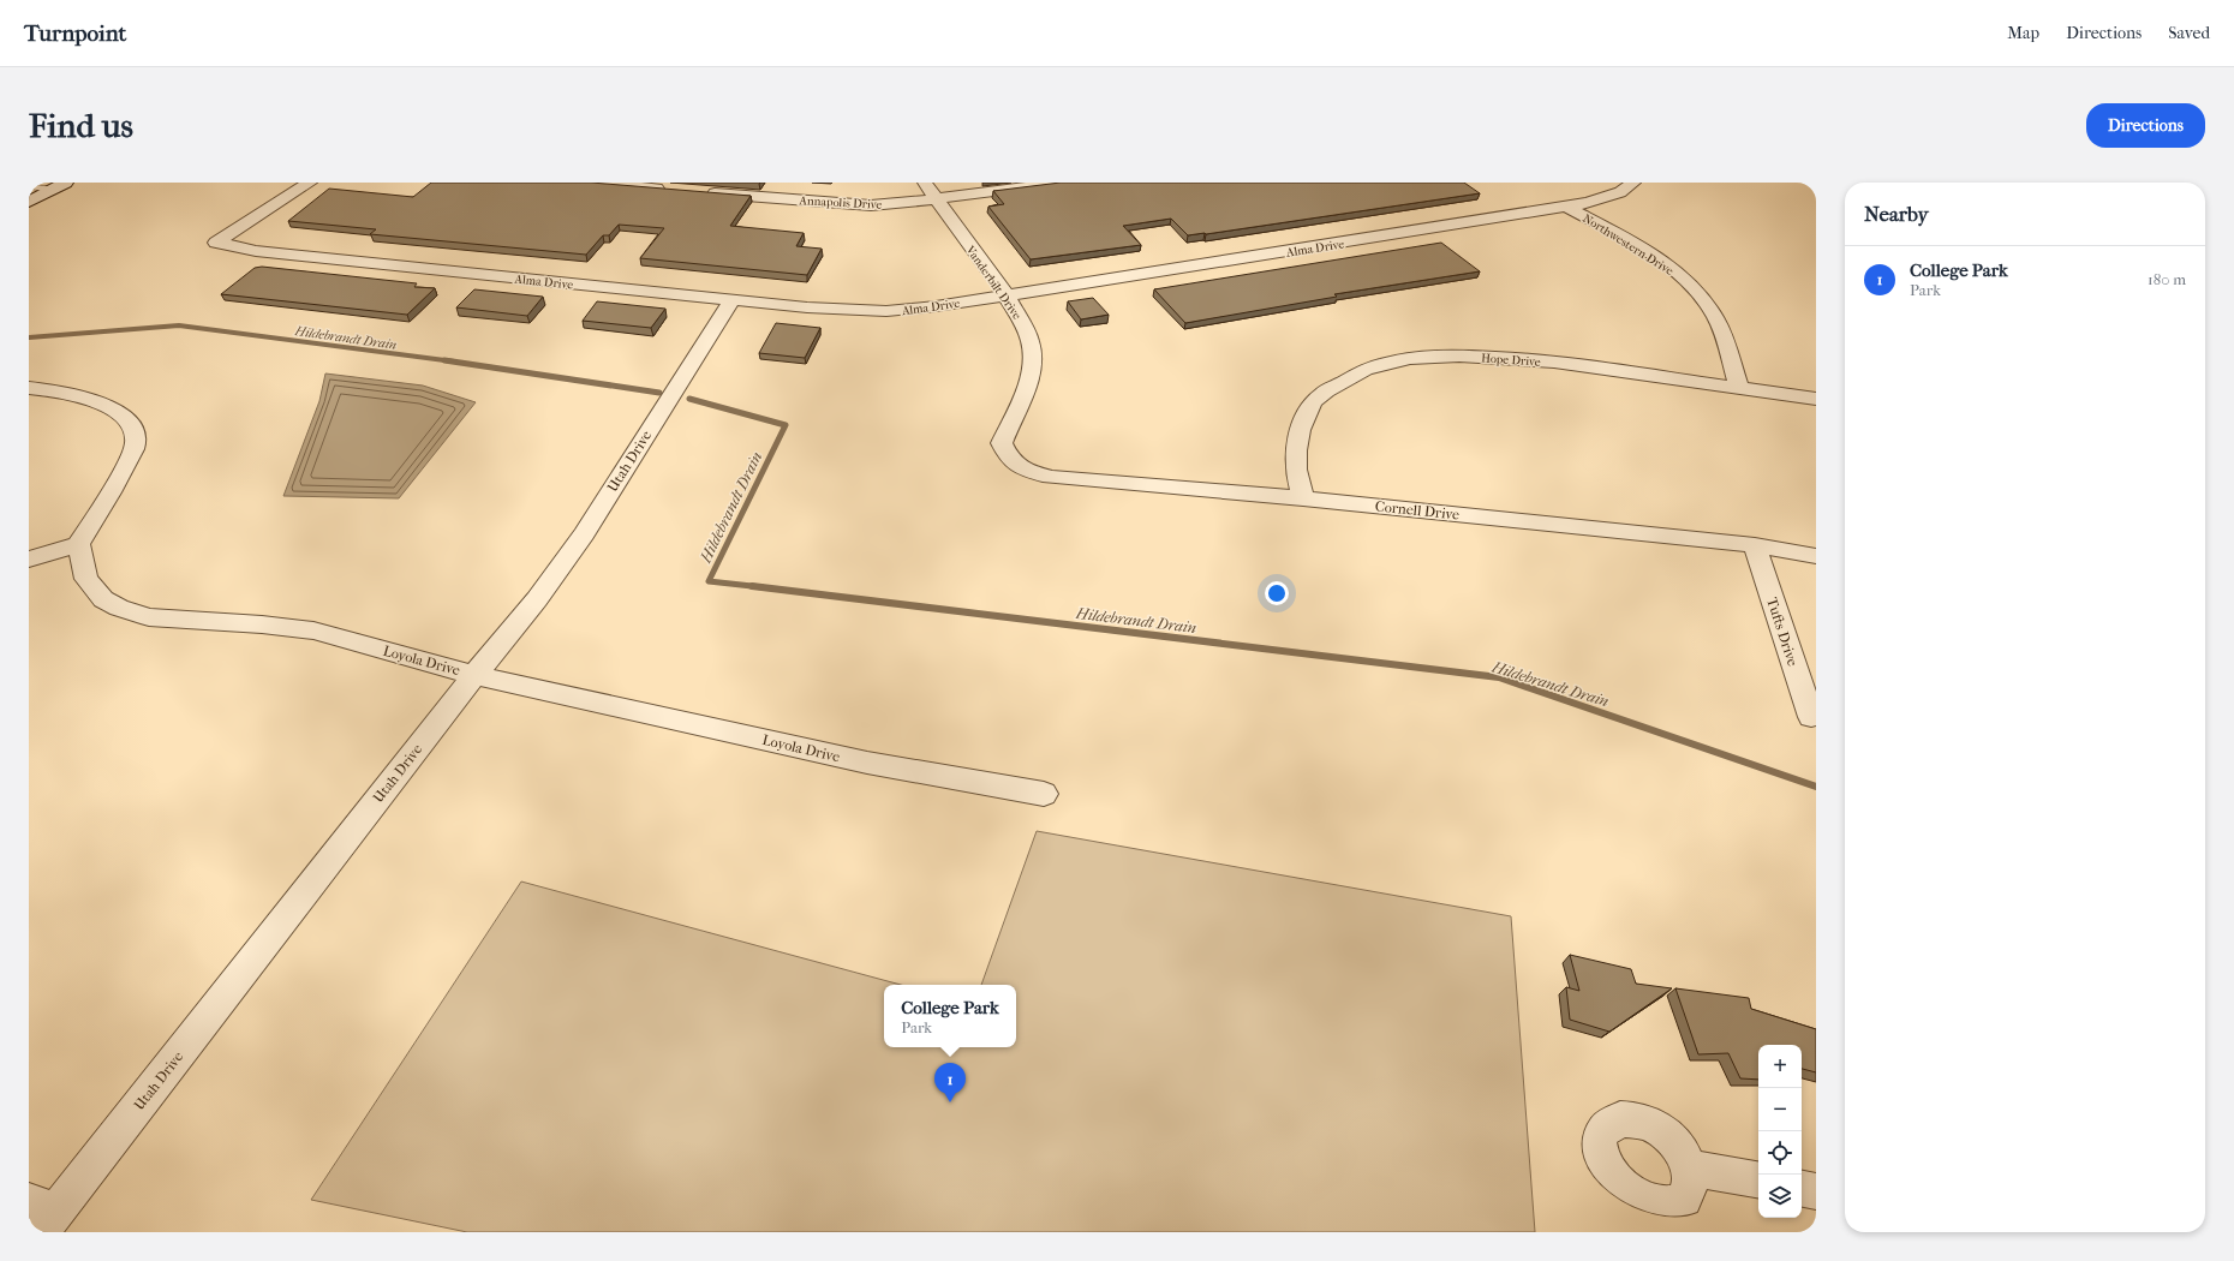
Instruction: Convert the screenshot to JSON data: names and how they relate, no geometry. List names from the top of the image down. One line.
{"streets":{"street":["Annapolis Drive","Northwestern Drive","Alma Drive","Vanderbilt Drive","Hope Drive","Utah Drive","Cornell Drive","Tufts Drive","Loyola Drive"]},"crossings":[["Annapolis Drive","Vanderbilt Drive"],["Northwestern Drive","Alma Drive"],["Northwestern Drive","Hope Drive"],["Alma Drive","Vanderbilt Drive"],["Alma Drive","Utah Drive"],["Vanderbilt Drive","Cornell Drive"],["Hope Drive","Cornell Drive"],["Utah Drive","Loyola Drive"],["Cornell Drive","Tufts Drive"]],"water":["Hildebrandt Drain"],"page":{"header":"Turnpoint","nav":["Map","Directions","Saved"],"buttons":"Directions","title":"Find us","heading":"Nearby","list":[{"mark":"1","name":"College Park","note":"Park","value":"180 m"}],"popup":["College Park","Park"],"map_buttons":["+","−"],"pins":"1"}}
